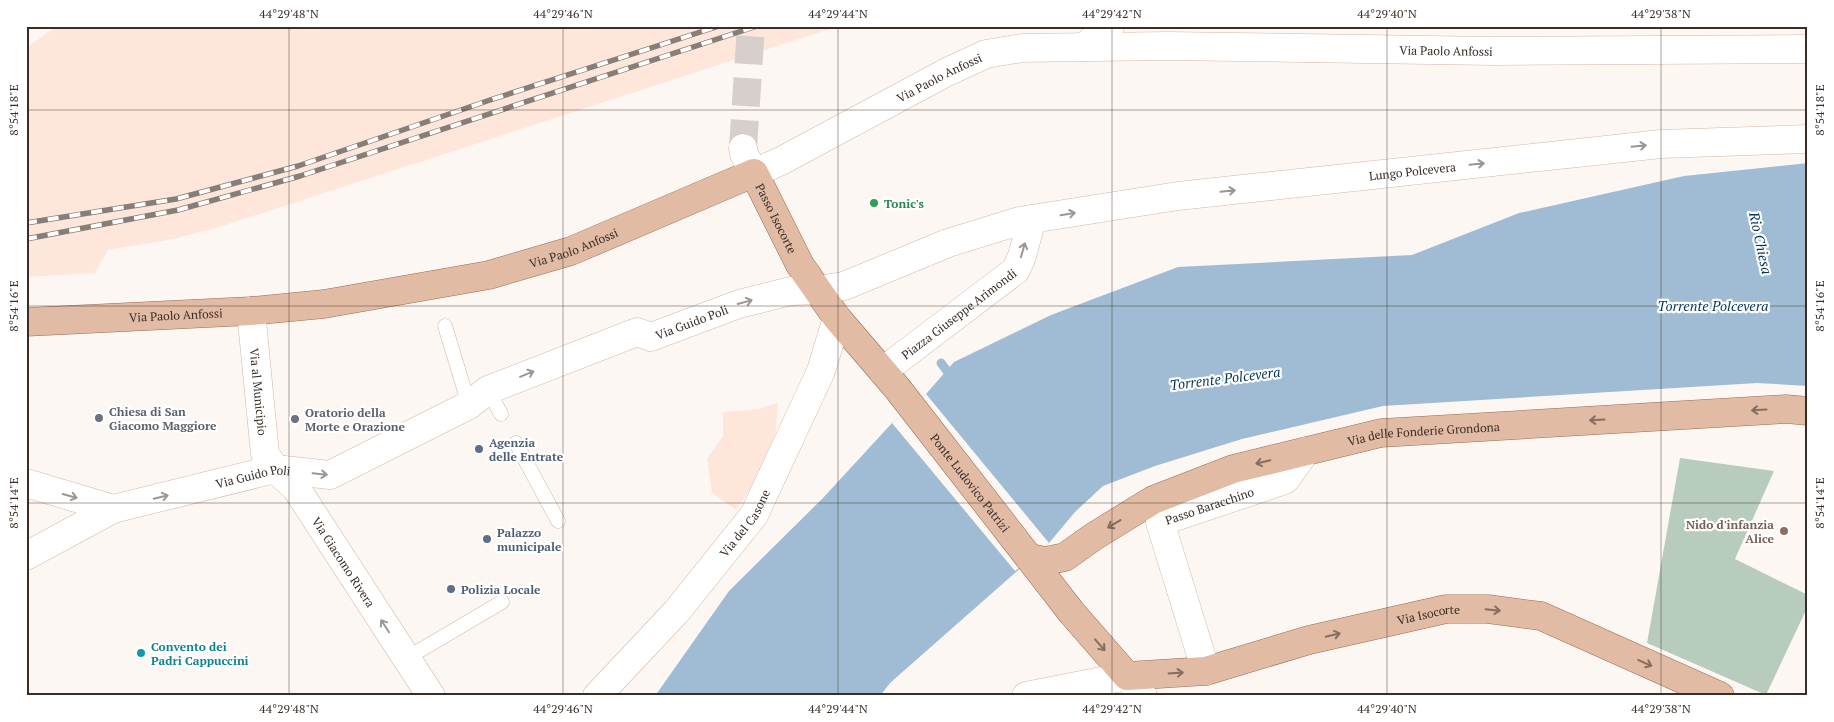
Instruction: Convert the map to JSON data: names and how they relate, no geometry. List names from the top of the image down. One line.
{"streets":{"main road":["Via Paolo Anfossi","Passo Isocorte","Via delle Fonderie Grondona","Ponte Ludovico Patrizi","Via Isocorte"],"street":["Lungo Polcevera","Piazza Giuseppe Arimondi","Via Guido Poli","Via al Municipio","Passo Baracchino","Via del Casone","Via Giacomo Rivera"]},"crossings":[["Via Paolo Anfossi","Passo Isocorte"],["Via Paolo Anfossi","Via al Municipio"],["Lungo Polcevera","Piazza Giuseppe Arimondi"],["Passo Isocorte","Via Guido Poli"],["Piazza Giuseppe Arimondi","Ponte Ludovico Patrizi"],["Via Guido Poli","Via al Municipio"],["Via Guido Poli","Via Giacomo Rivera"],["Via al Municipio","Via Giacomo Rivera"],["Via delle Fonderie Grondona","Passo Baracchino"],["Passo Baracchino","Via Isocorte"]],"one_way":["Lungo Polcevera","Piazza Giuseppe Arimondi","Via Guido Poli","Via delle Fonderie Grondona","Via Giacomo Rivera","Via Isocorte"],"water":["Rio Chiesa","Torrente Polcevera"],"places":["Tonic's","Chiesa di San Giacomo Maggiore","Oratorio della Morte e Orazione","Agenzia delle Entrate","Nido d'infanzia Alice","Palazzo municipale","Polizia Locale","Convento dei Padri Cappuccini"],"coordinates":["44°29'48\"N","44°29'46\"N","44°29'44\"N","44°29'42\"N","44°29'40\"N","44°29'38\"N","8°54'18\"E","8°54'16\"E","8°54'14\"E"]}
